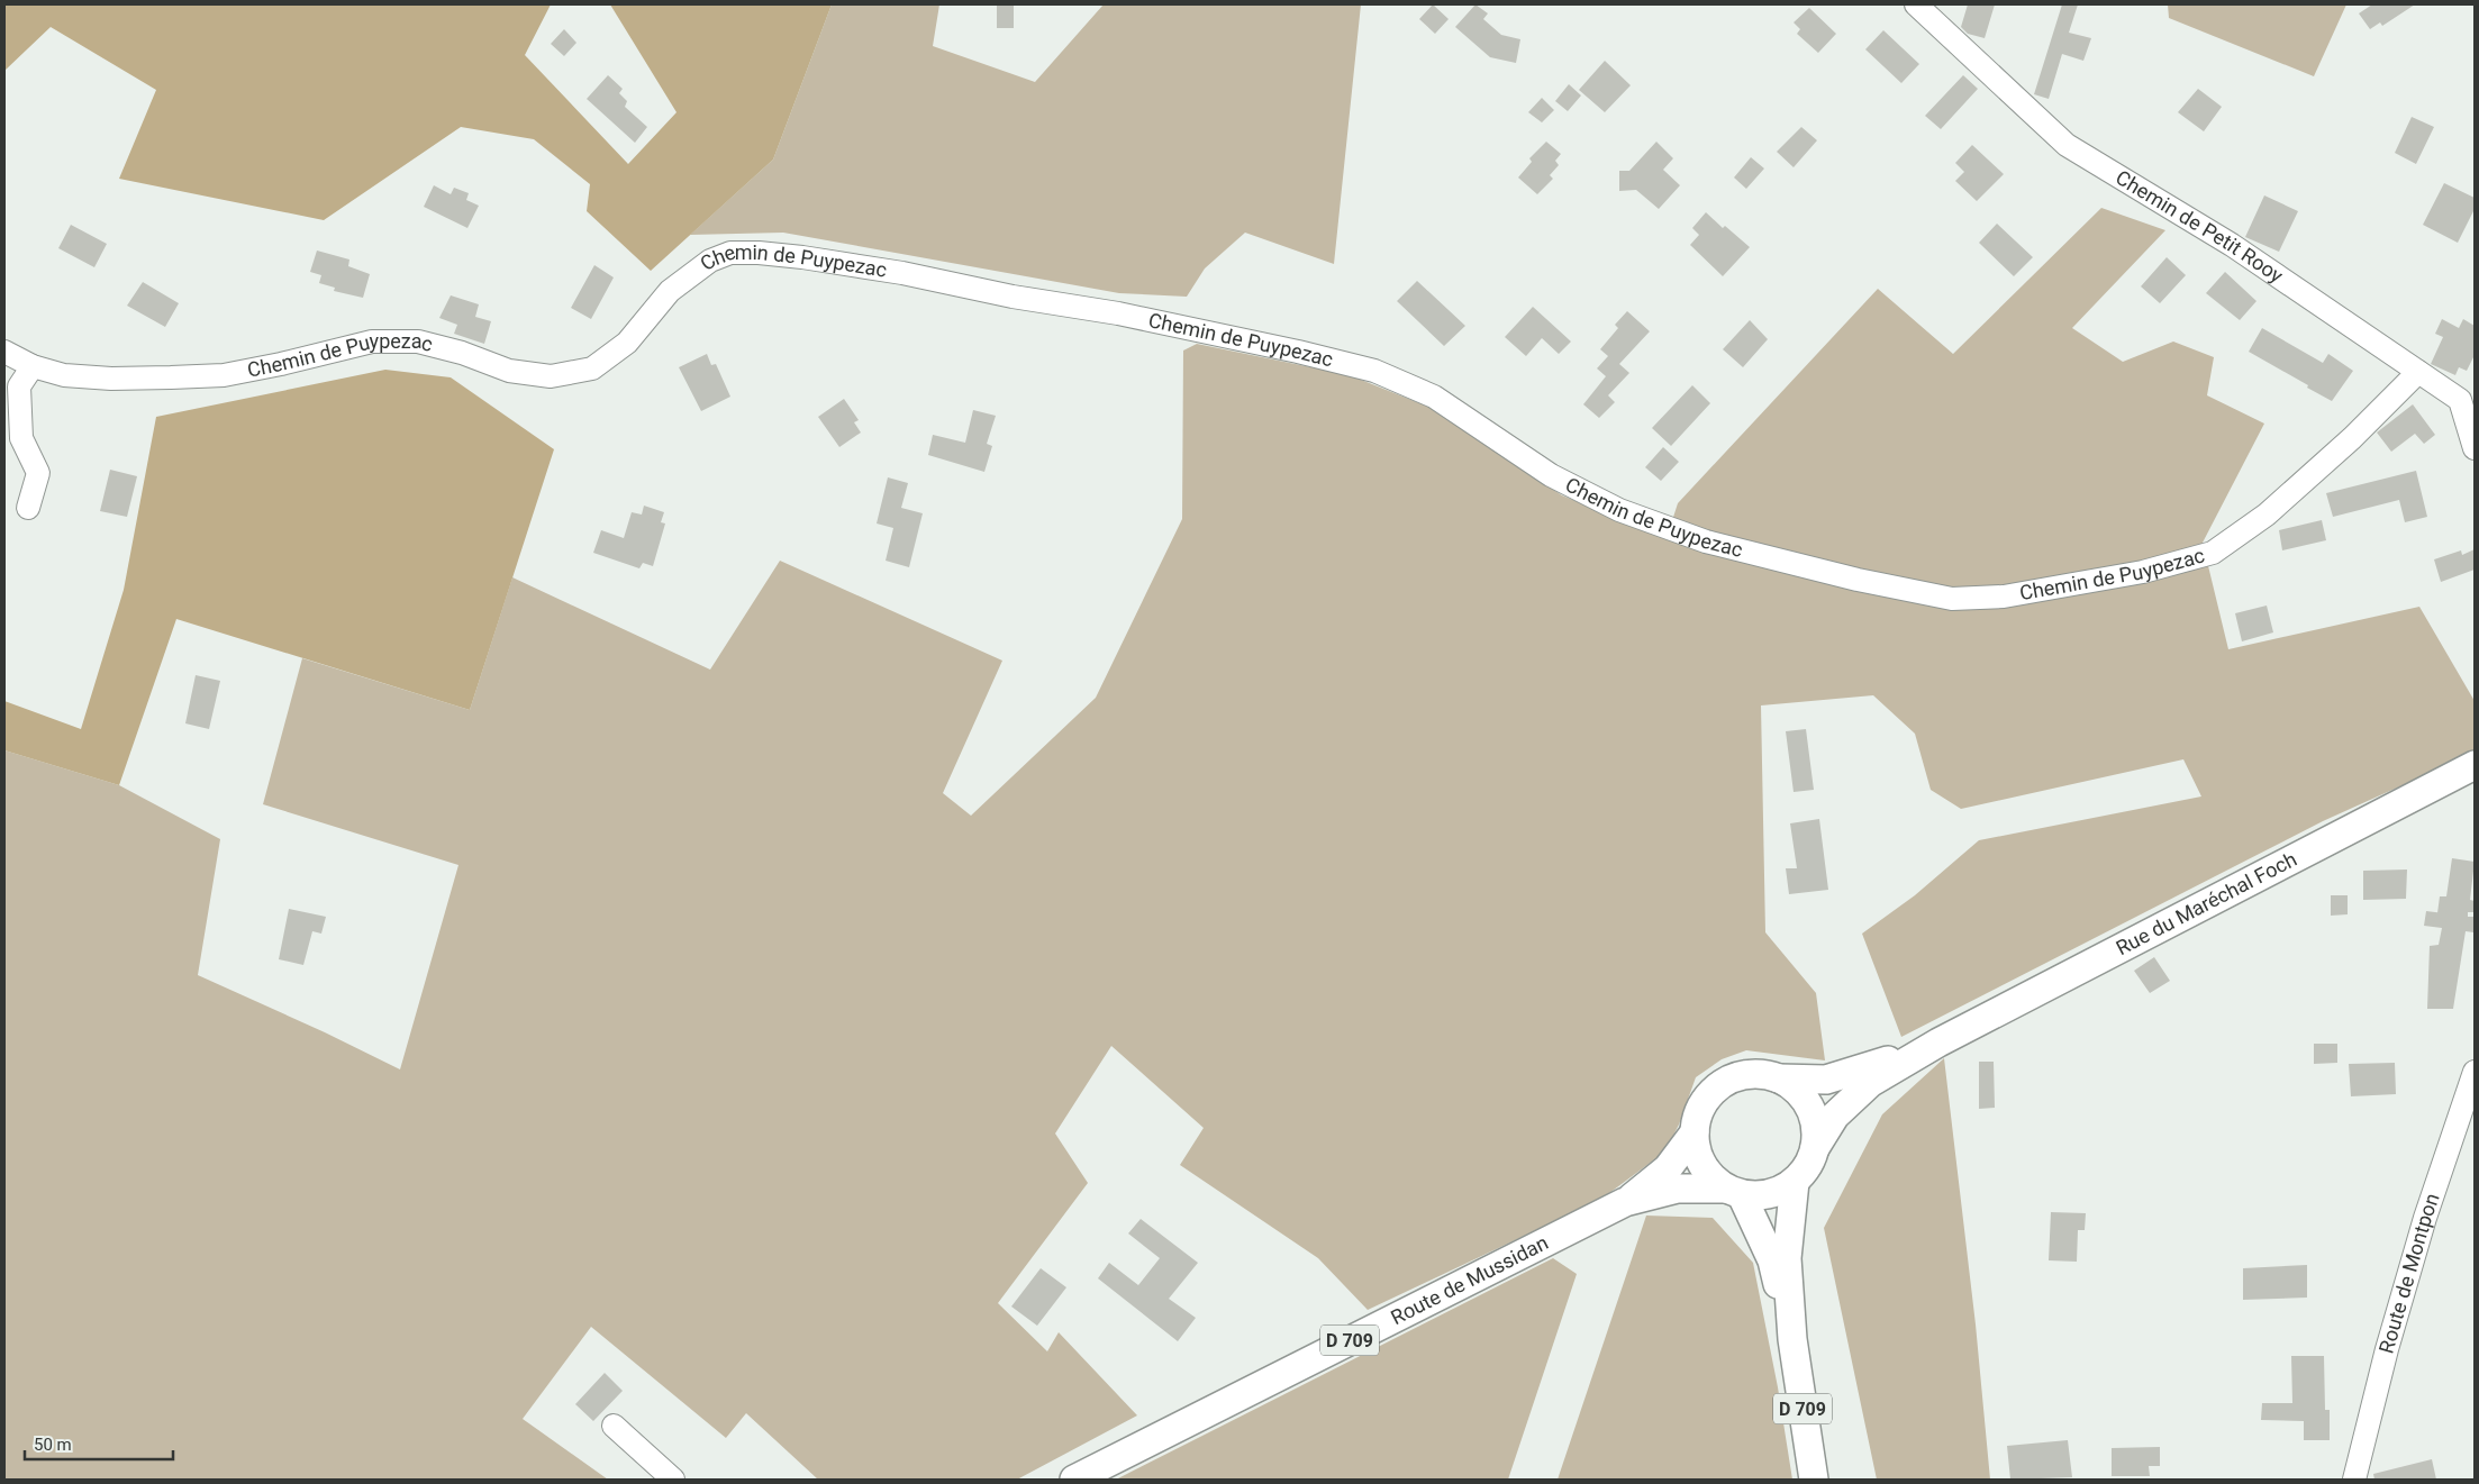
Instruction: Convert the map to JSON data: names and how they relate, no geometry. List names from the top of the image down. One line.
{"streets":{"main road":["Rue du Maréchal Foch","Route de Mussidan","D 709"],"street":["Chemin de Petit Rooy","Chemin de Puypezac","Route de Montpon"]},"crossings":[["Chemin de Petit Rooy","Chemin de Puypezac"],["Rue du Maréchal Foch","Route de Mussidan"],["Rue du Maréchal Foch","D 709"],["Route de Mussidan","D 709"]],"scale_bar":"50 m"}
